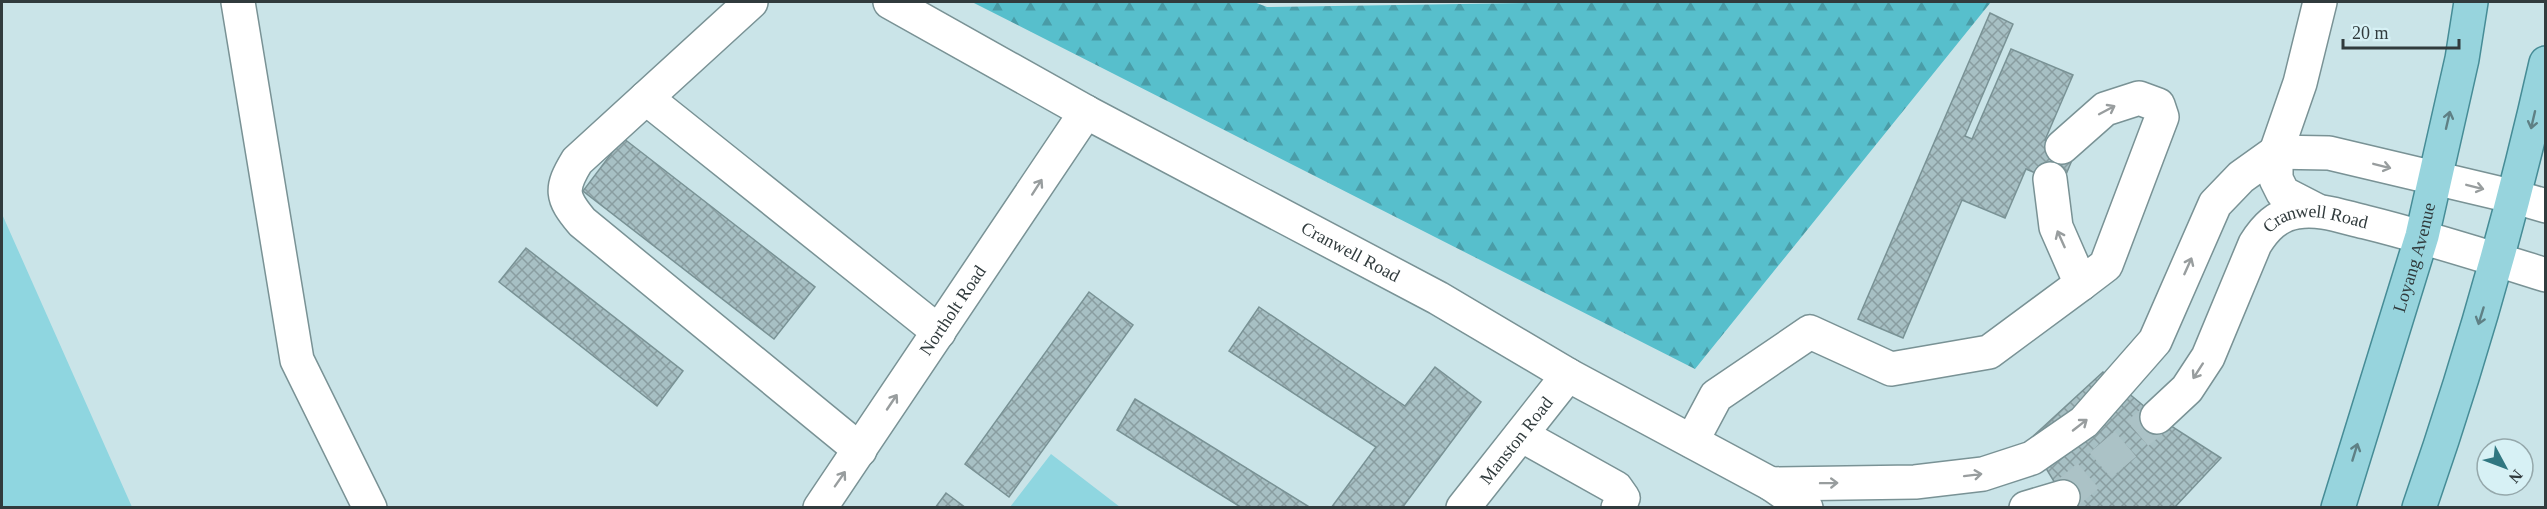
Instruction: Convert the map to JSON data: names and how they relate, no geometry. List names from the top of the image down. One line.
{"streets":{"main road":["Loyang Avenue"],"street":["Cranwell Road","Northolt Road","Manston Road"]},"crossings":[["Cranwell Road","Loyang Avenue"],["Cranwell Road","Northolt Road"],["Cranwell Road","Manston Road"]],"one_way":["Northolt Road"],"scale_bar":"20 m","north":"bottom right"}
